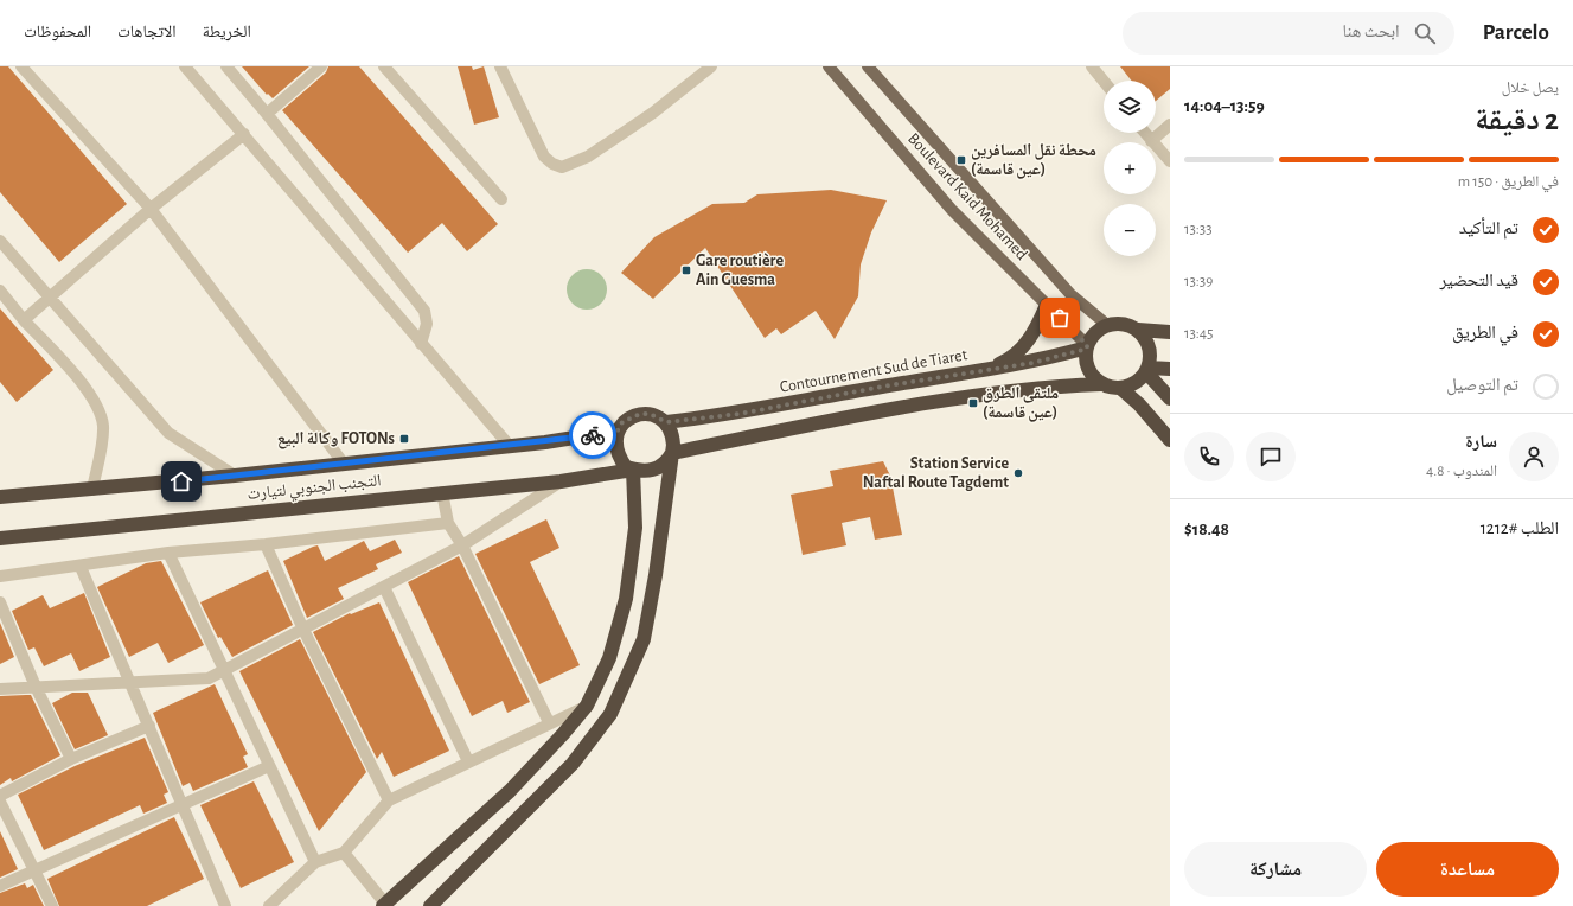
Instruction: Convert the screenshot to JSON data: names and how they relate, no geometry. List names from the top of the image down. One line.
{"streets":{"highway":["Contournement Sud de Tiaret","التجنب الجنوبي لتيارت"],"main road":["Boulevard Kaid Mohamed"]},"crossings":[["Boulevard Kaid Mohamed","Contournement Sud de Tiaret"],["Contournement Sud de Tiaret","التجنب الجنوبي لتيارت"]],"places":{"transit":["محطة نقل المسافرين (عين قاسمة)","Gare routière Ain Guesma","ملتقى الطرق (عين قاسمة)","وكالة البيع FOTONs"],"other":["Station Service Naftal Route Tagdemt"]},"page":{"header":"Parcelo","search":"ابحث هنا","nav":["الخريطة","الاتجاهات","المحفوظات"],"heading":["2 دقيقة","يصل خلال","13:59–14:04"],"panel":["سارة","المندوب · 4.8","الطلب #1212","$18.48"],"map_buttons":["+","−"],"bar":"في الطريق · 150 m","list":[["تم التأكيد","13:33"],["قيد التحضير","13:39"],["في الطريق","13:45"],"تم التوصيل"],"buttons":["مساعدة","مشاركة"]}}
